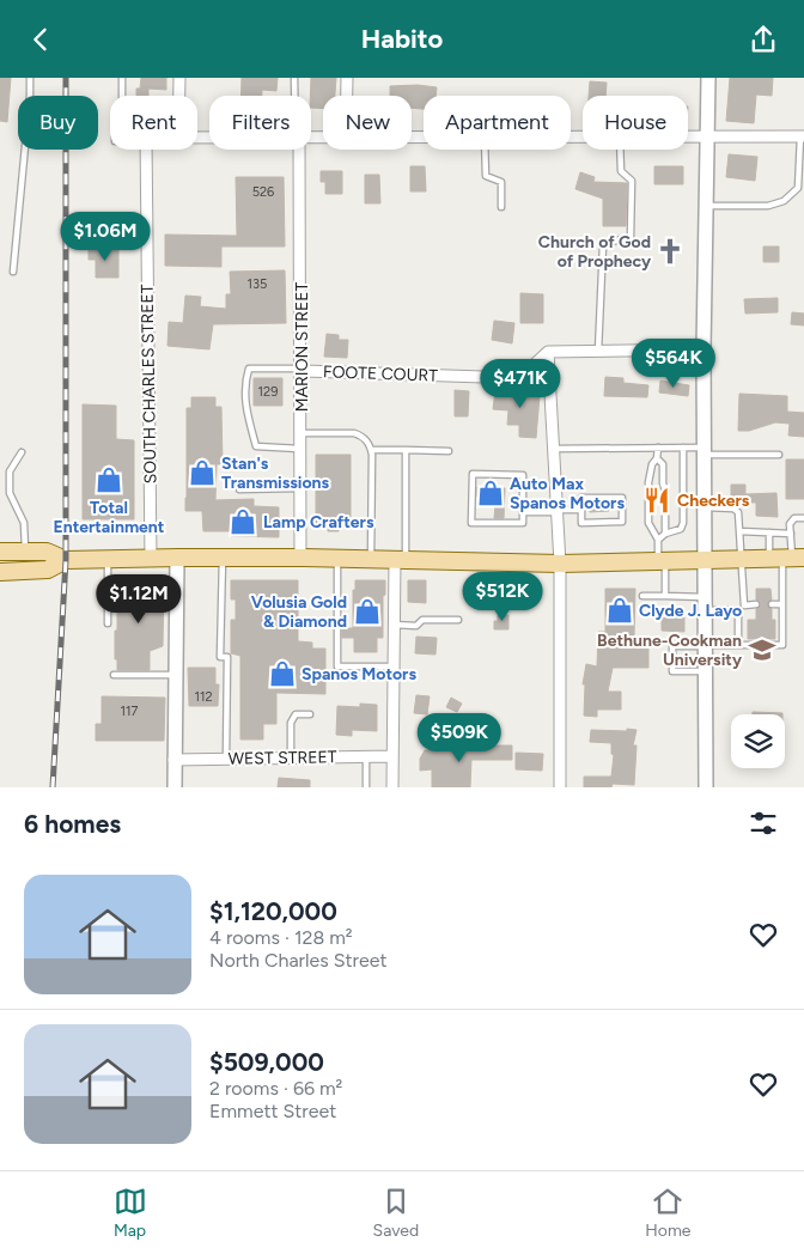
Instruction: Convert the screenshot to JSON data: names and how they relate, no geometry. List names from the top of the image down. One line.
{"streets":{"street":["MARION STREET","FOOTE COURT","SOUTH CHARLES STREET","WEST STREET"]},"crossings":[["MARION STREET","FOOTE COURT"]],"places":{"church":["Church of God of Prophecy"],"shop":["Stan's Transmissions","Total Entertainment","Auto Max Spanos Motors","Lamp Crafters","Clyde J. Layo","Volusia Gold & Diamond","Spanos Motors"],"restaurant":["Checkers"],"school or university":["Bethune-Cookman University"]},"house_numbers":["526","135","129","112","117"],"page":{"header":"Habito","chip":["Buy","Rent","Filters","New","Apartment","House"],"price":["$1.06M","$564K","$471K","$512K","$1.12M","$509K"],"heading":"6 homes","list":[{"name":"$1,120,000","note":"4 rooms · 128 m² · North Charles Street"},{"name":"$509,000","note":"2 rooms · 66 m² · Emmett Street"}],"tabs":["Map","Saved","Home"]}}
